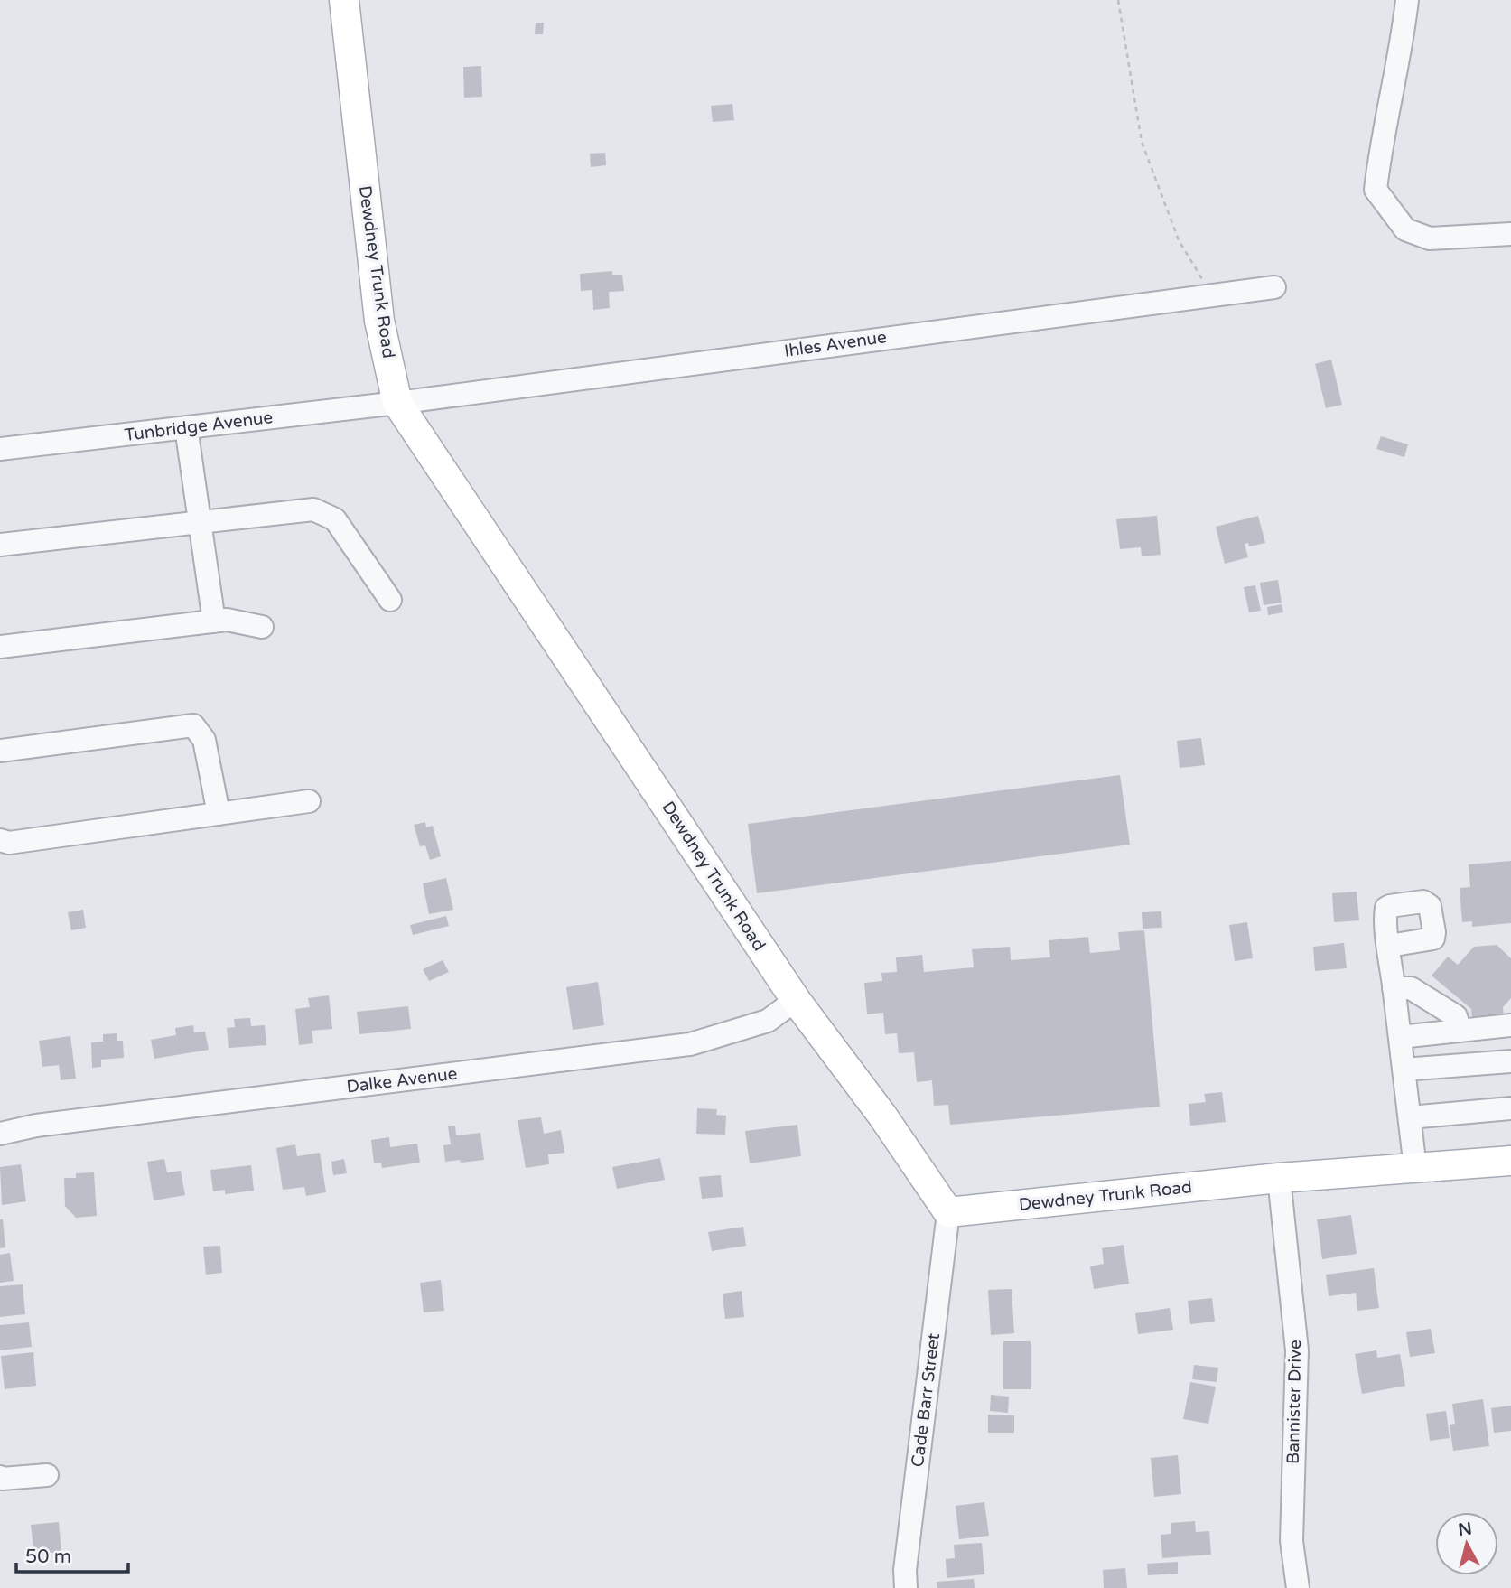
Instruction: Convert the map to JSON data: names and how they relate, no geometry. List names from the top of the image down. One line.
{"streets":{"main road":["Dewdney Trunk Road"],"street":["Ihles Avenue","Tunbridge Avenue","Dalke Avenue","Cade Barr Street","Bannister Drive"]},"crossings":[["Dewdney Trunk Road","Ihles Avenue"],["Dewdney Trunk Road","Tunbridge Avenue"],["Dewdney Trunk Road","Dalke Avenue"],["Dewdney Trunk Road","Cade Barr Street"],["Dewdney Trunk Road","Bannister Drive"],["Ihles Avenue","Tunbridge Avenue"]],"scale_bar":"50 m","north":"top"}
